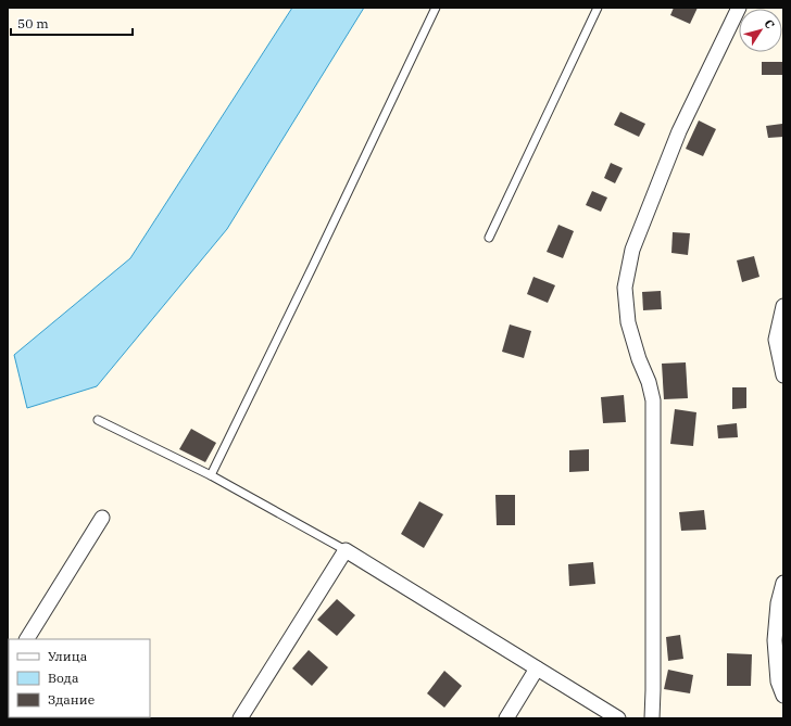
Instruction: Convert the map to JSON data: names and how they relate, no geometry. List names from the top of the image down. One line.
{"legend":["Улица","Вода","Здание"],"scale_bar":"50 m","north":"top right"}
